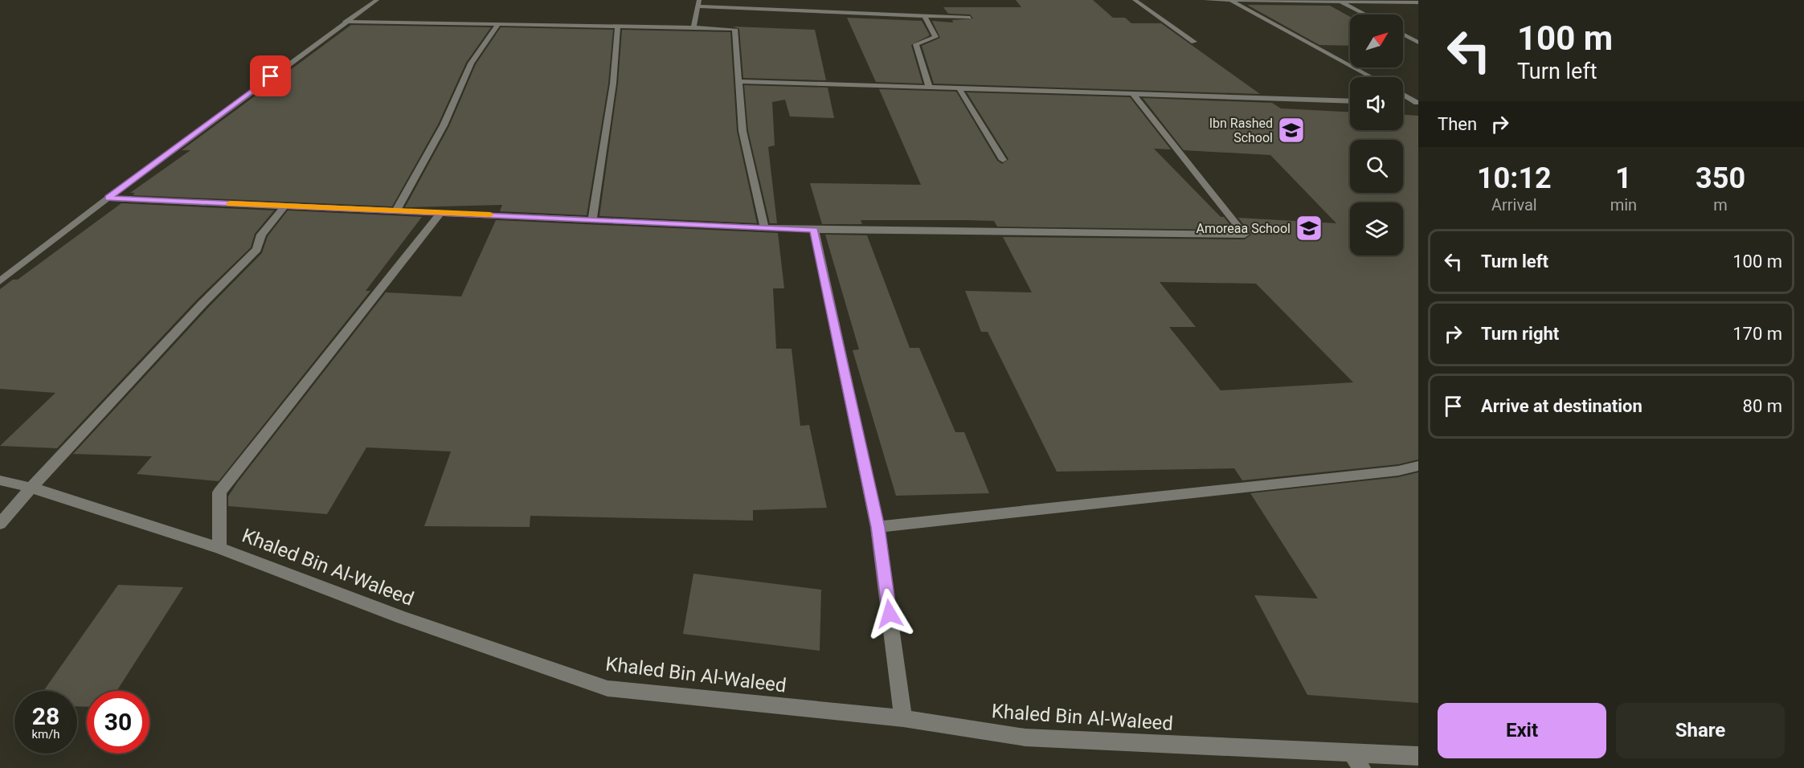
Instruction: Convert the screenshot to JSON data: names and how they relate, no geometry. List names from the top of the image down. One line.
{"streets":{"street":["Khaled Bin Al-Waleed"]},"places":{"school or university":["Ibn Rashed School","Amoreaa School"]},"north":"top right","page":{"turn":["100 m","Turn left"],"then":"Then","eta":["10:12","Arrival","1","min","350","m"],"list":[{"name":"Turn left","value":"100 m"},{"name":"Turn right","value":"170 m"},{"name":"Arrive at destination","value":"80 m"}],"speed":"28 km/h","limit":"30","buttons":["Exit","Share"]}}
